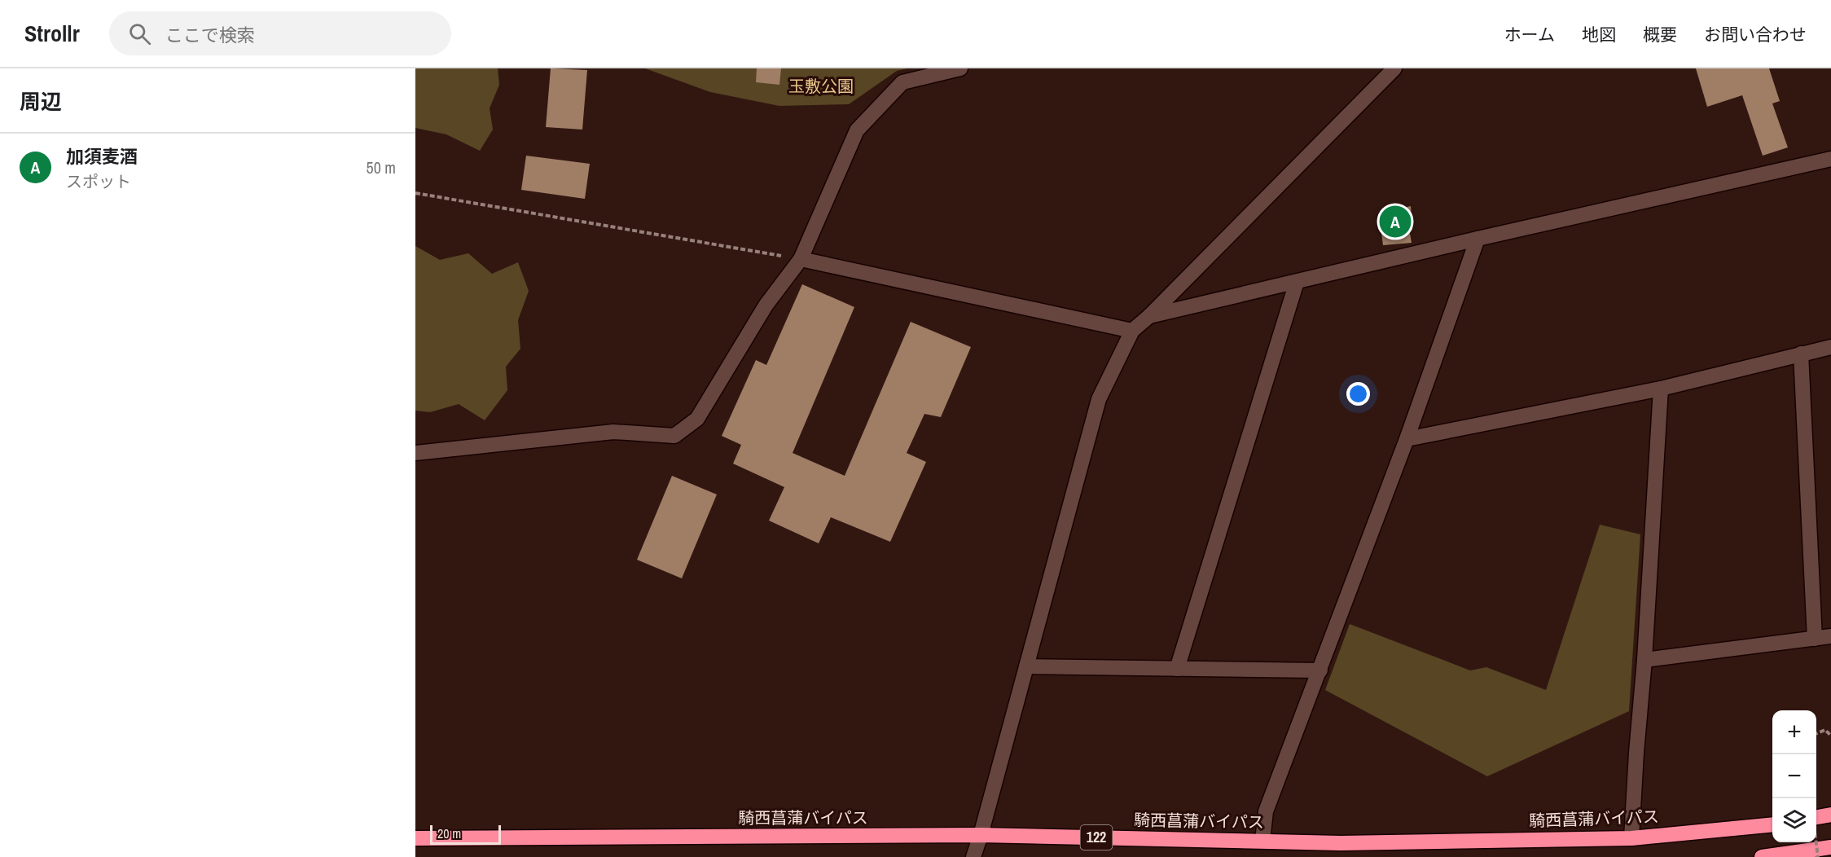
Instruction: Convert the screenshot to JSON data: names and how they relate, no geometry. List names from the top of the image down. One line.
{"streets":{"highway":["騎西菖蒲バイパス","122"]},"parks":["玉敷公園"],"scale_bar":"20 m","page":{"header":"Strollr","search":"ここで検索","nav":["ホーム","地図","概要","お問い合わせ"],"heading":"周辺","list":[{"mark":"A","name":"加須麦酒","note":"スポット","value":"50 m"}],"pins":"A","map_buttons":["+","−"],"scale":"20 m"}}
